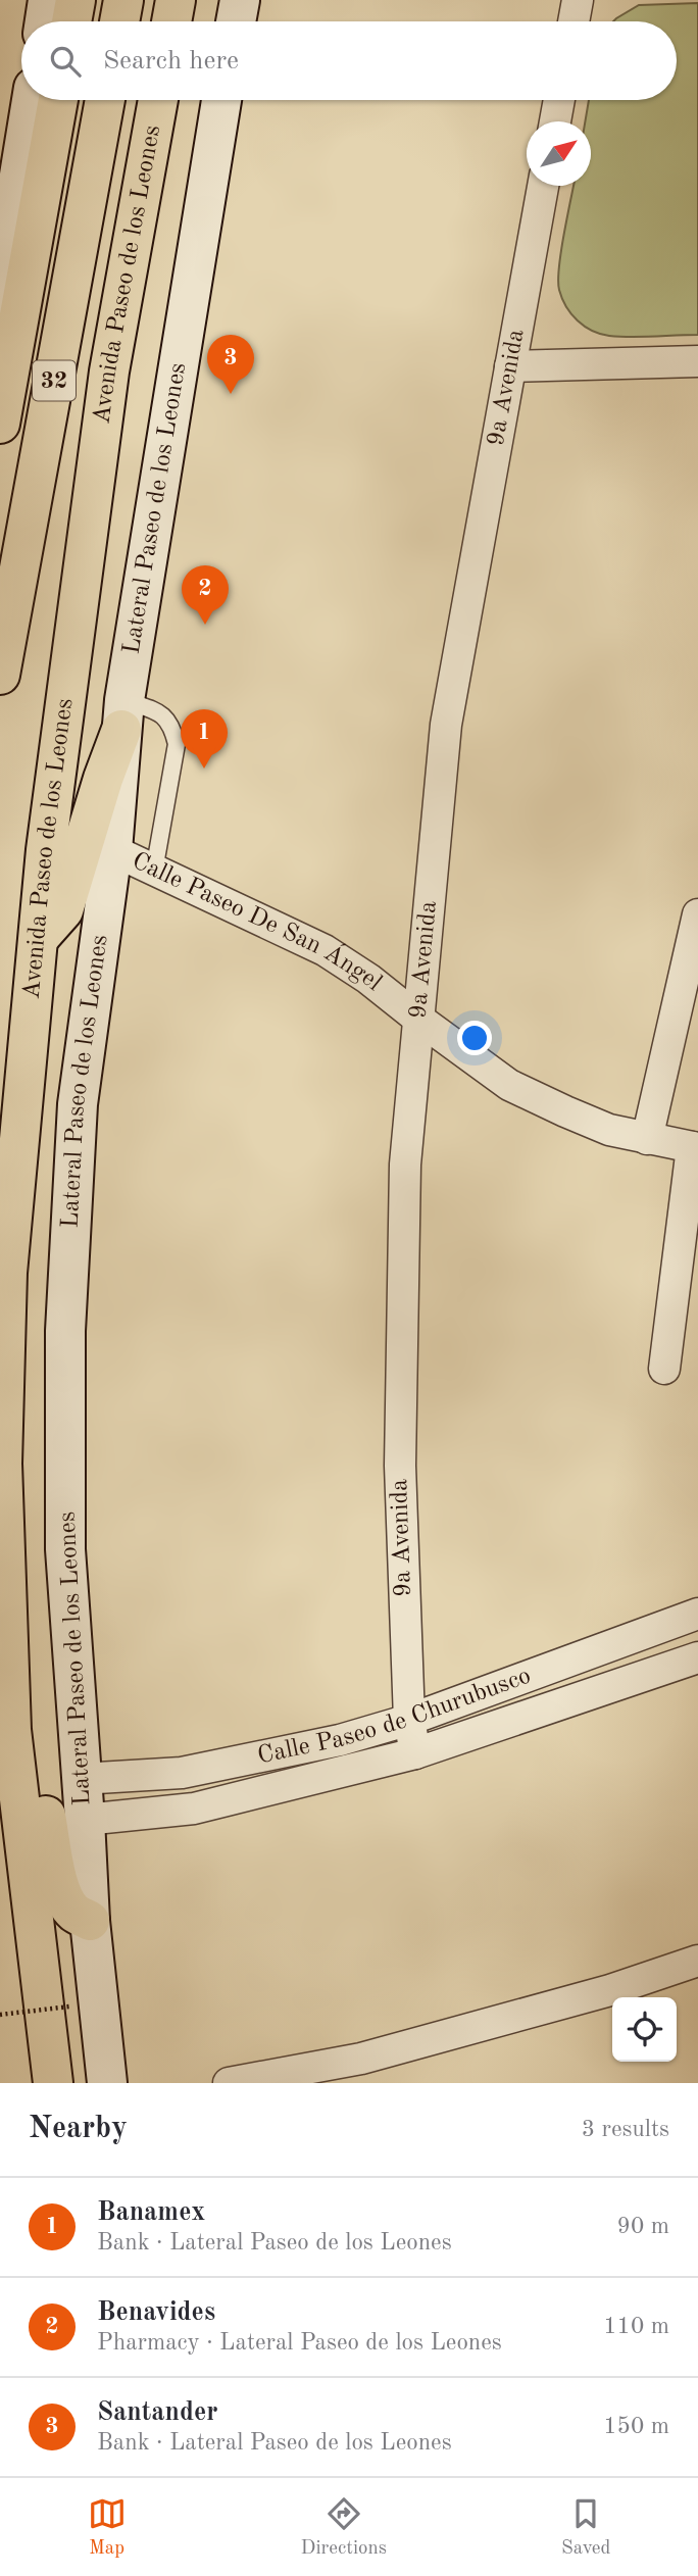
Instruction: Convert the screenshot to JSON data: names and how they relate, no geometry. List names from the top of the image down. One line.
{"streets":{"main road":["Avenida Paseo de los Leones","32"],"street":["9a Avenida","Lateral Paseo de los Leones","Calle Paseo De San Ángel","Calle Paseo de Churubusco"]},"crossings":[["9a Avenida","Calle Paseo De San Ángel"],["9a Avenida","Calle Paseo de Churubusco"],["Lateral Paseo de los Leones","Calle Paseo De San Ángel"],["Lateral Paseo de los Leones","Calle Paseo de Churubusco"]],"north":"top right","page":{"search":"Search here","pins":["3","2","1"],"heading":["Nearby","3 results"],"list":[{"mark":"1","name":"Banamex","note":"Bank · Lateral Paseo de los Leones","value":"90 m"},{"mark":"2","name":"Benavides","note":"Pharmacy · Lateral Paseo de los Leones","value":"110 m"},{"mark":"3","name":"Santander","note":"Bank · Lateral Paseo de los Leones","value":"150 m"}],"nav":["Map","Directions","Saved"]}}
